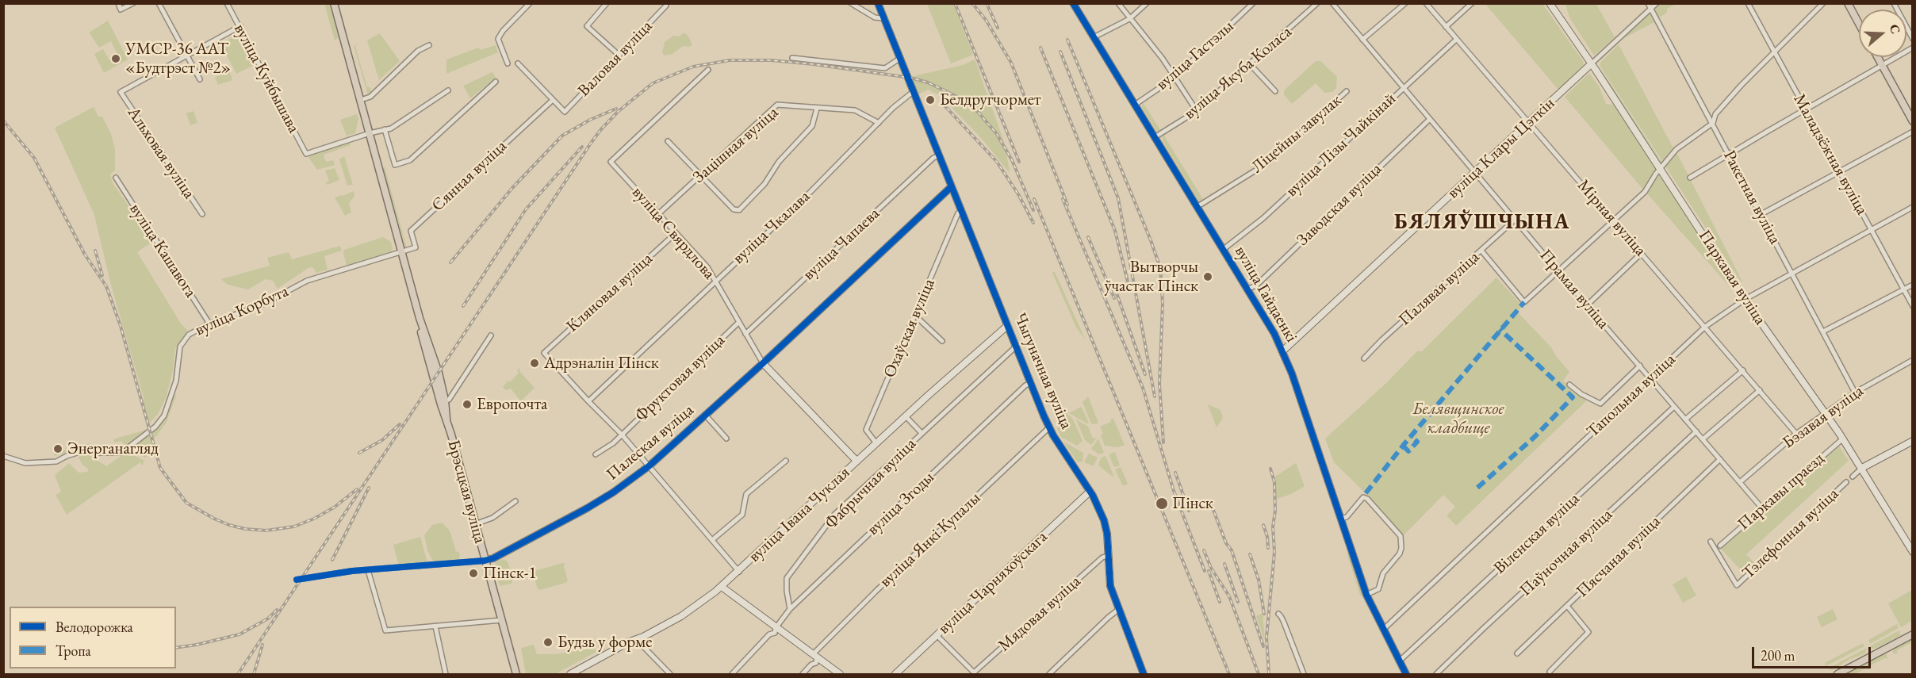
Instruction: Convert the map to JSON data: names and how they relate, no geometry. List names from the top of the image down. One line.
{"streets":{"main road":["Брэсцкая вуліца"],"street":["вуліца Гастэлы","Валовая вуліца","вуліца Якуба Коласа","вуліца Куйбышава","Ліцейны завулак","Зацішная вуліца","вуліца Лізы Чайкінай","вуліца Клары Цэткін","Альховая вуліца","Маладзёжная вуліца","Сянная вуліца","Ракетная вуліца","Заводская вуліца","Мірная вуліца","вуліца Чкалава","вуліца Свярдлова","вуліца Чапаева","вуліца Кашавога","Паркавая вуліца","Палявая вуліца","Прамая вуліца","Кляновая вуліца","вуліца Гайдаенкі","вуліца Корбута","Охаўская вуліца","Чыгуначная вуліца","Фруктовая вуліца","Тапольная вуліца","Бэзавая вуліца","Палеская вуліца","Фабрычная вуліца","Паркавы праезд","вуліца Згоды","вуліца Івана Чуклая","Віленская вуліца","Тэлефонная вуліца","вуліца Янкі Купалы","Паўночная вуліца","Пясчаная вуліца","вуліца Чарняхоўскага","Мядовая вуліца"]},"crossings":[["вуліца Гастэлы","вуліца Гайдаенкі"],["Валовая вуліца","Сянная вуліца"],["вуліца Якуба Коласа","вуліца Гайдаенкі"],["вуліца Куйбышава","Брэсцкая вуліца"],["Ліцейны завулак","вуліца Гайдаенкі"],["Зацішная вуліца","вуліца Чкалава"],["Зацішная вуліца","вуліца Свярдлова"],["вуліца Лізы Чайкінай","Мірная вуліца"],["вуліца Лізы Чайкінай","Прамая вуліца"],["вуліца Лізы Чайкінай","вуліца Гайдаенкі"],["вуліца Клары Цэткін","Ракетная вуліца"],["вуліца Клары Цэткін","Мірная вуліца"],["вуліца Клары Цэткін","Паркавая вуліца"],["вуліца Клары Цэткін","Прамая вуліца"],["вуліца Клары Цэткін","вуліца Гайдаенкі"],["Маладзёжная вуліца","Тапольная вуліца"],["Сянная вуліца","вуліца Корбута"],["Сянная вуліца","Брэсцкая вуліца"],["Ракетная вуліца","Тапольная вуліца"],["Ракетная вуліца","Бэзавая вуліца"],["Заводская вуліца","Прамая вуліца"],["Заводская вуліца","вуліца Гайдаенкі"],["Мірная вуліца","Тапольная вуліца"],["Мірная вуліца","Бэзавая вуліца"],["вуліца Чкалава","вуліца Свярдлова"],["вуліца Чкалава","Кляновая вуліца"],["вуліца Чкалава","Чыгуначная вуліца"],["вуліца Свярдлова","вуліца Чапаева"],["вуліца Свярдлова","Кляновая вуліца"],["вуліца Свярдлова","Фруктовая вуліца"],["вуліца Свярдлова","Палеская вуліца"],["вуліца Свярдлова","вуліца Івана Чуклая"],["вуліца Чапаева","Чыгуначная вуліца"],["вуліца Кашавога","вуліца Корбута"],["Паркавая вуліца","Тапольная вуліца"],["Паркавая вуліца","Бэзавая вуліца"],["Паркавая вуліца","Паркавы праезд"],["Паркавая вуліца","Тэлефонная вуліца"],["Палявая вуліца","Прамая вуліца"],["Прамая вуліца","Тапольная вуліца"],["Прамая вуліца","Бэзавая вуліца"],["Прамая вуліца","Паркавы праезд"],["Прамая вуліца","Віленская вуліца"],["Прамая вуліца","Паўночная вуліца"],["Прамая вуліца","Пясчаная вуліца"],["вуліца Гайдаенкі","Тапольная вуліца"],["вуліца Гайдаенкі","Віленская вуліца"],["вуліца Корбута","Брэсцкая вуліца"],["Охаўская вуліца","Чыгуначная вуліца"],["Охаўская вуліца","вуліца Івана Чуклая"],["Чыгуначная вуліца","Палеская вуліца"],["Чыгуначная вуліца","Фабрычная вуліца"],["Чыгуначная вуліца","вуліца Згоды"],["Чыгуначная вуліца","вуліца Івана Чуклая"],["Чыгуначная вуліца","вуліца Янкі Купалы"],["Чыгуначная вуліца","вуліца Чарняхоўскага"],["Чыгуначная вуліца","Мядовая вуліца"],["Палеская вуліца","Брэсцкая вуліца"],["Фабрычная вуліца","вуліца Згоды"],["Фабрычная вуліца","вуліца Івана Чуклая"]],"districts":["БЯЛЯЎШЧЫНА"],"parks":["Белявщинское кладбище"],"places":["УМСР-36 ААТ «Будтрэст №2»","Белдругчормет","Вытворчы ўчастак Пінск","Адрэналін Пінск","Европочта","Энерганагляд","Пінск","Пінск-1","Будзь у форме"],"legend":["Велодорожка","Тропа"],"scale_bar":"200 m","north":"right"}
